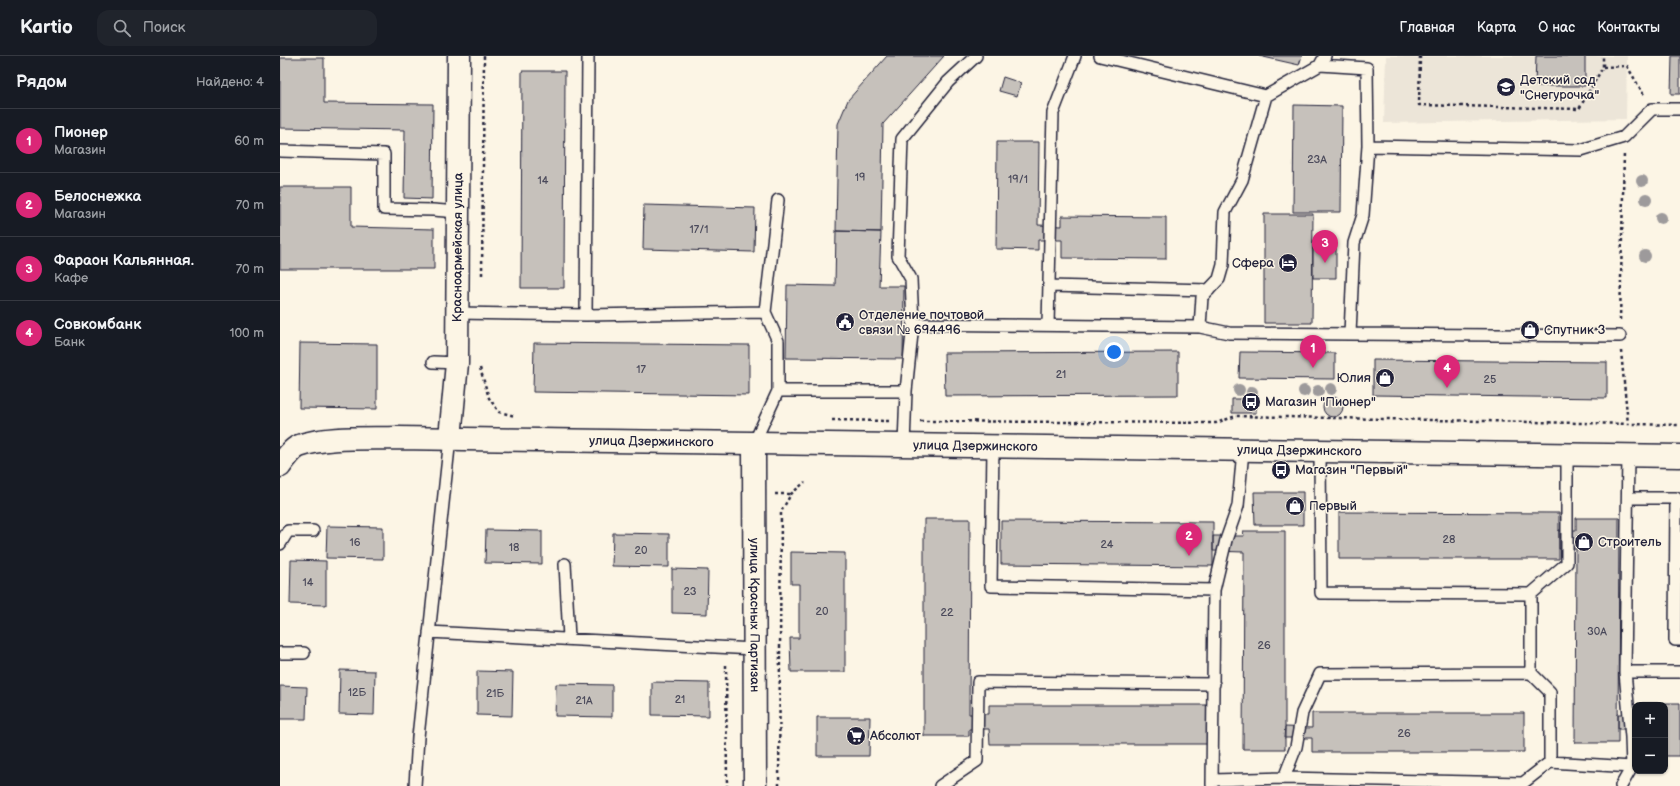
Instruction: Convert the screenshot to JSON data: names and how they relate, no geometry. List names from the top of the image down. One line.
{"streets":{"street":["Красноармейская улица","улица Дзержинского","улица Красных Партизан"]},"crossings":[["Красноармейская улица","улица Дзержинского"],["улица Дзержинского","улица Красных Партизан"]],"places":{"school or university":["Детский сад \"Снегурочка\""],"hotel":["Сфера"],"public building":["Отделение почтовой связи № 694496"],"shop":["Спутник 3","Юлия","Первый","Строитель"],"bus stop":["Магазин \"Пионер\"","Магазин \"Первый\""],"supermarket":["Абсолют"]},"house_numbers":["23А","19","19/1","14","17/1","17","21","25","28","16","24","18","20","14","23","20","22","30А","26","12Б","21Б","21","21А","26"],"page":{"header":"Kartio","search":"Поиск","nav":["Главная","Карта","О нас","Контакты"],"heading":["Рядом","Найдено: 4"],"list":[{"mark":"1","name":"Пионер","note":"Магазин","value":"60 m"},{"mark":"2","name":"Белоснежка","note":"Магазин","value":"70 m"},{"mark":"3","name":"Фараон Кальянная.","note":"Кафе","value":"70 m"},{"mark":"4","name":"Совкомбанк","note":"Банк","value":"100 m"}],"pins":["3","1","4","2"],"map_buttons":["+","−"]}}
